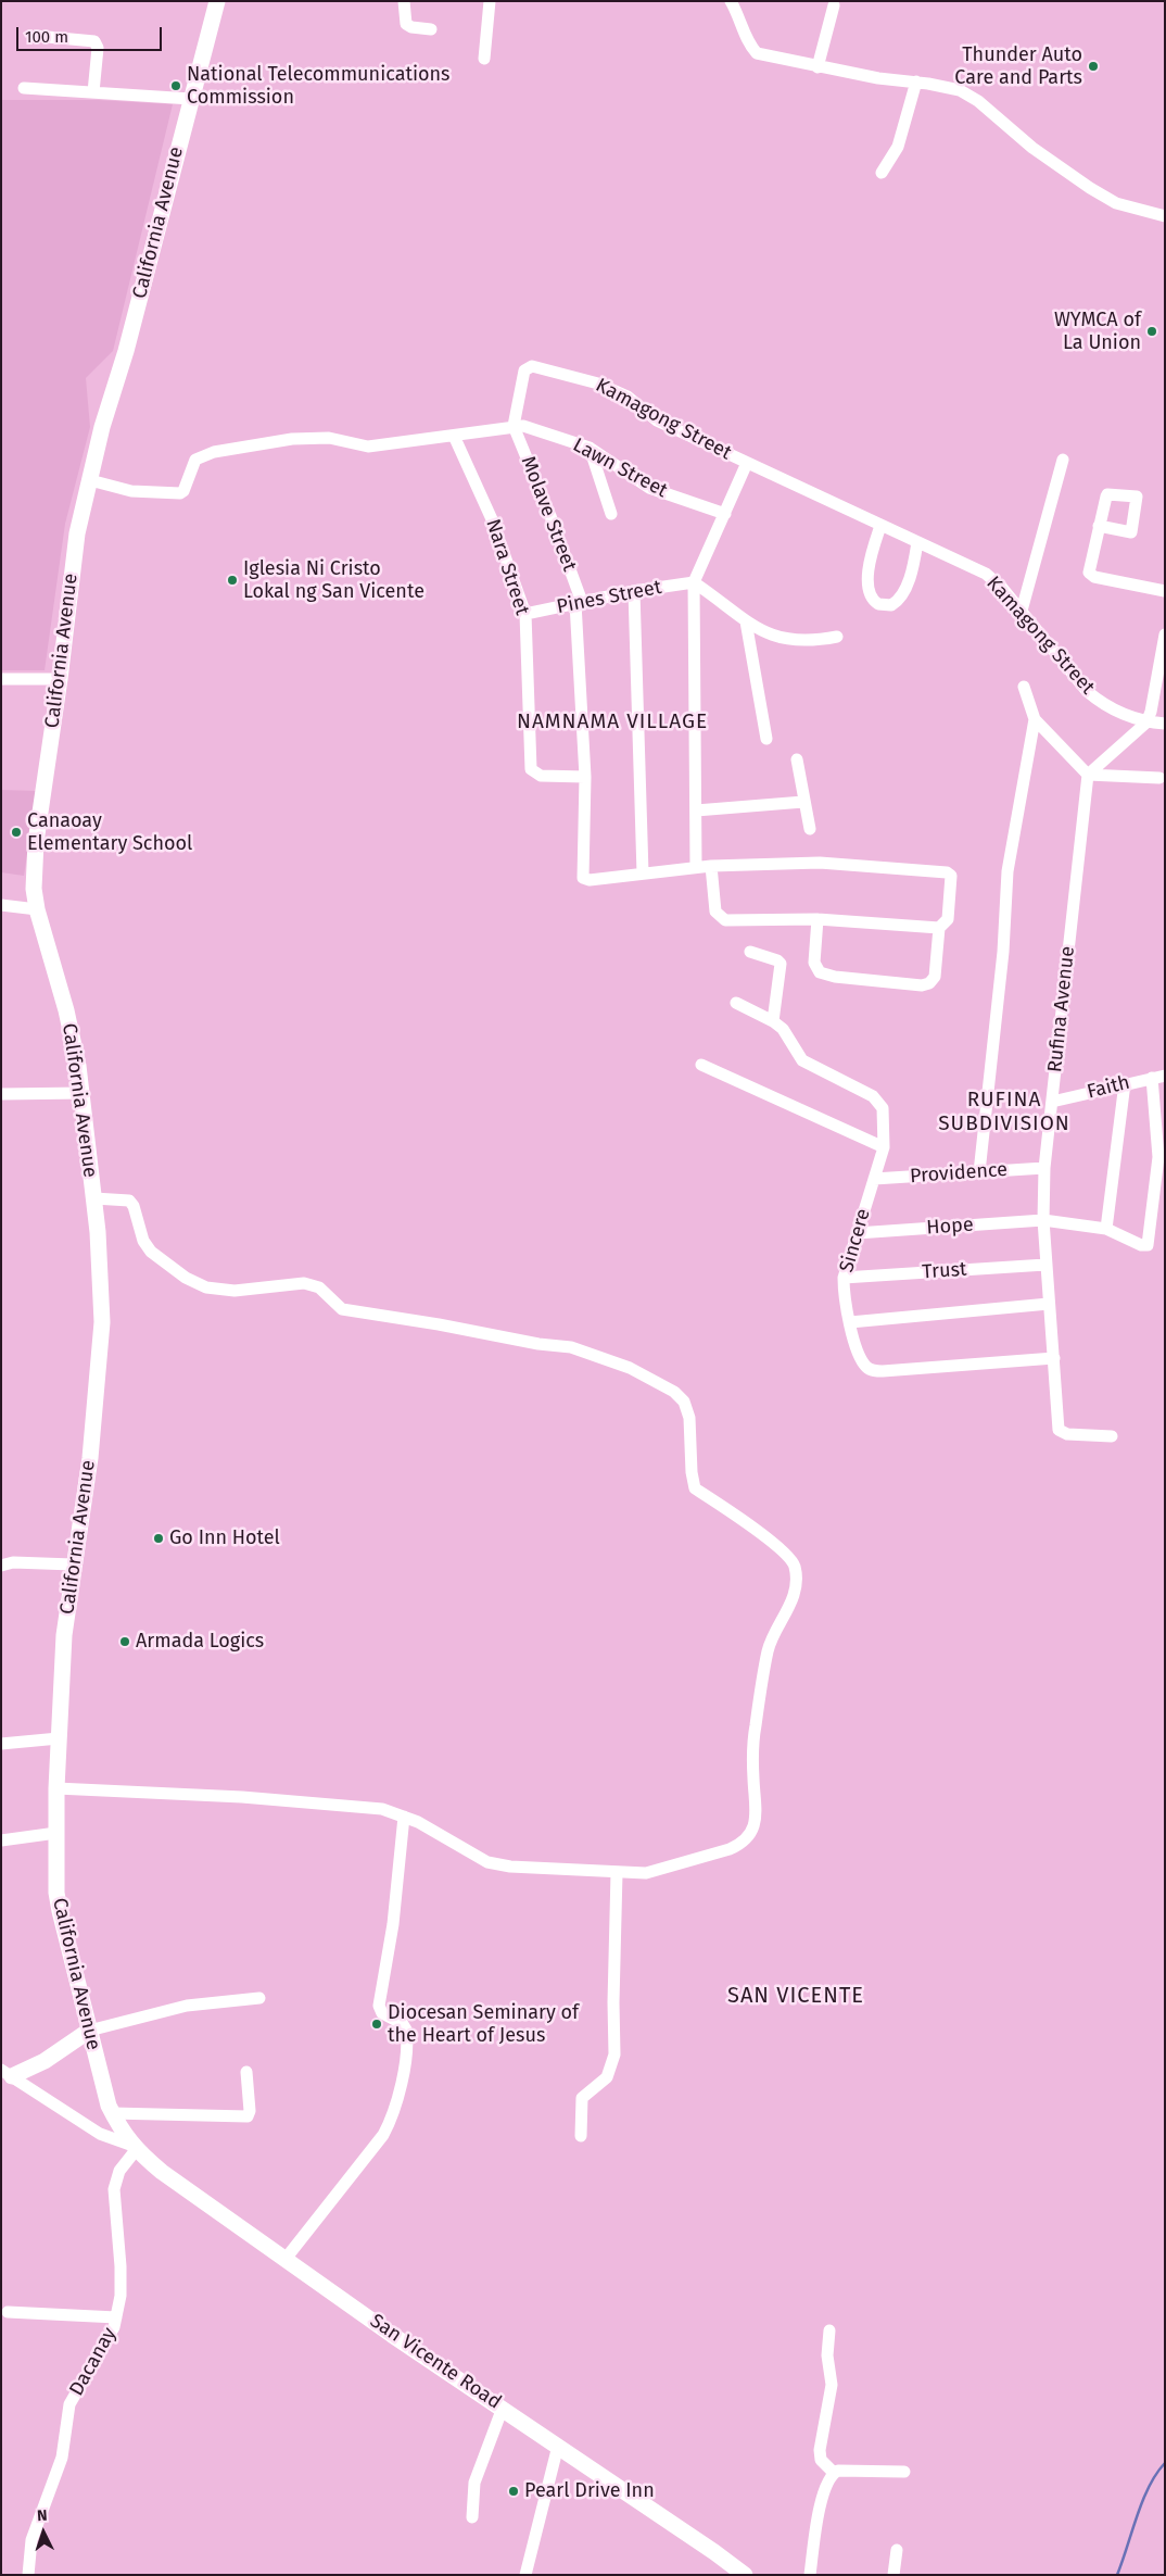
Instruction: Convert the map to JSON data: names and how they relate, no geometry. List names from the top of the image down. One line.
{"streets":{"street":["California Avenue","Kamagong Street","Lawn Street","Molave Street","Nara Street","Pines Street","Rufina Avenue","Faith","Providence","Hope","Sincere","Trust","Dacanay","San Vicente Road"]},"crossings":[["California Avenue","Dacanay"],["California Avenue","San Vicente Road"],["Kamagong Street","Lawn Street"],["Kamagong Street","Molave Street"],["Lawn Street","Molave Street"],["Molave Street","Nara Street"],["Molave Street","Pines Street"],["Nara Street","Pines Street"],["Rufina Avenue","Faith"],["Rufina Avenue","Providence"],["Rufina Avenue","Hope"],["Rufina Avenue","Sincere"],["Rufina Avenue","Trust"],["Faith","Hope"],["Providence","Sincere"],["Hope","Sincere"],["Sincere","Trust"],["Dacanay","San Vicente Road"]],"districts":["NAMNAMA VILLAGE","RUFINA SUBDIVISION","SAN VICENTE"],"places":["Thunder Auto Care and Parts","National Telecommunications Commission","WYMCA of La Union","Iglesia Ni Cristo Lokal ng San Vicente","Canaoay Elementary School","Go Inn Hotel","Armada Logics","Diocesan Seminary of the Heart of Jesus","Pearl Drive Inn"],"scale_bar":"100 m","north":"top"}
